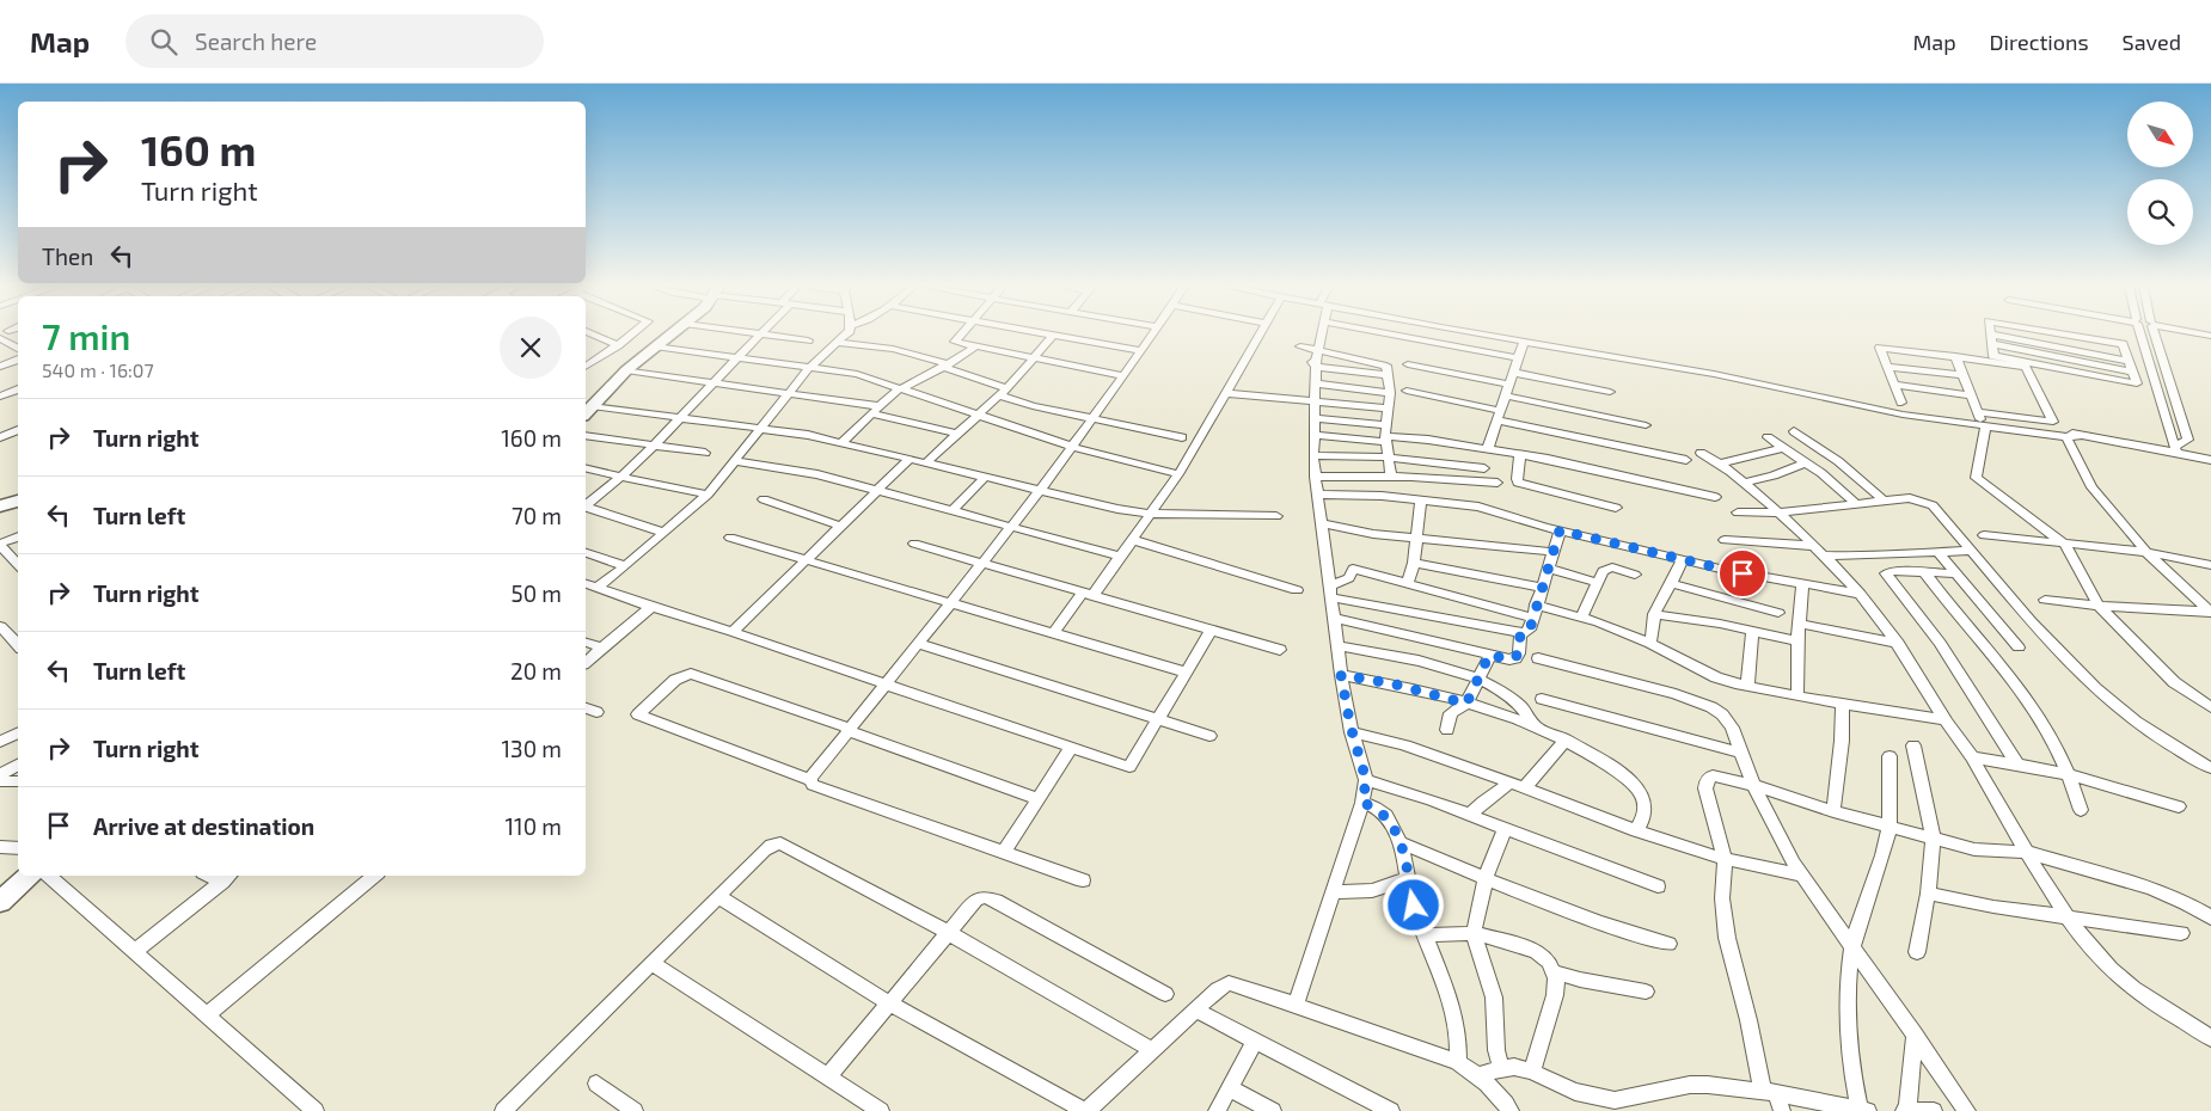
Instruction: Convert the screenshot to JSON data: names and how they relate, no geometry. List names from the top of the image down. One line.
{"north":"bottom right","page":{"header":"Map","search":"Search here","nav":["Map","Directions","Saved"],"turn":["160 m","Turn right"],"then":"Then","heading":["7 min","540 m · 16:07"],"list":[{"name":"Turn right","value":"160 m"},{"name":"Turn left","value":"70 m"},{"name":"Turn right","value":"50 m"},{"name":"Turn left","value":"20 m"},{"name":"Turn right","value":"130 m"},{"name":"Arrive at destination","value":"110 m"}]}}
